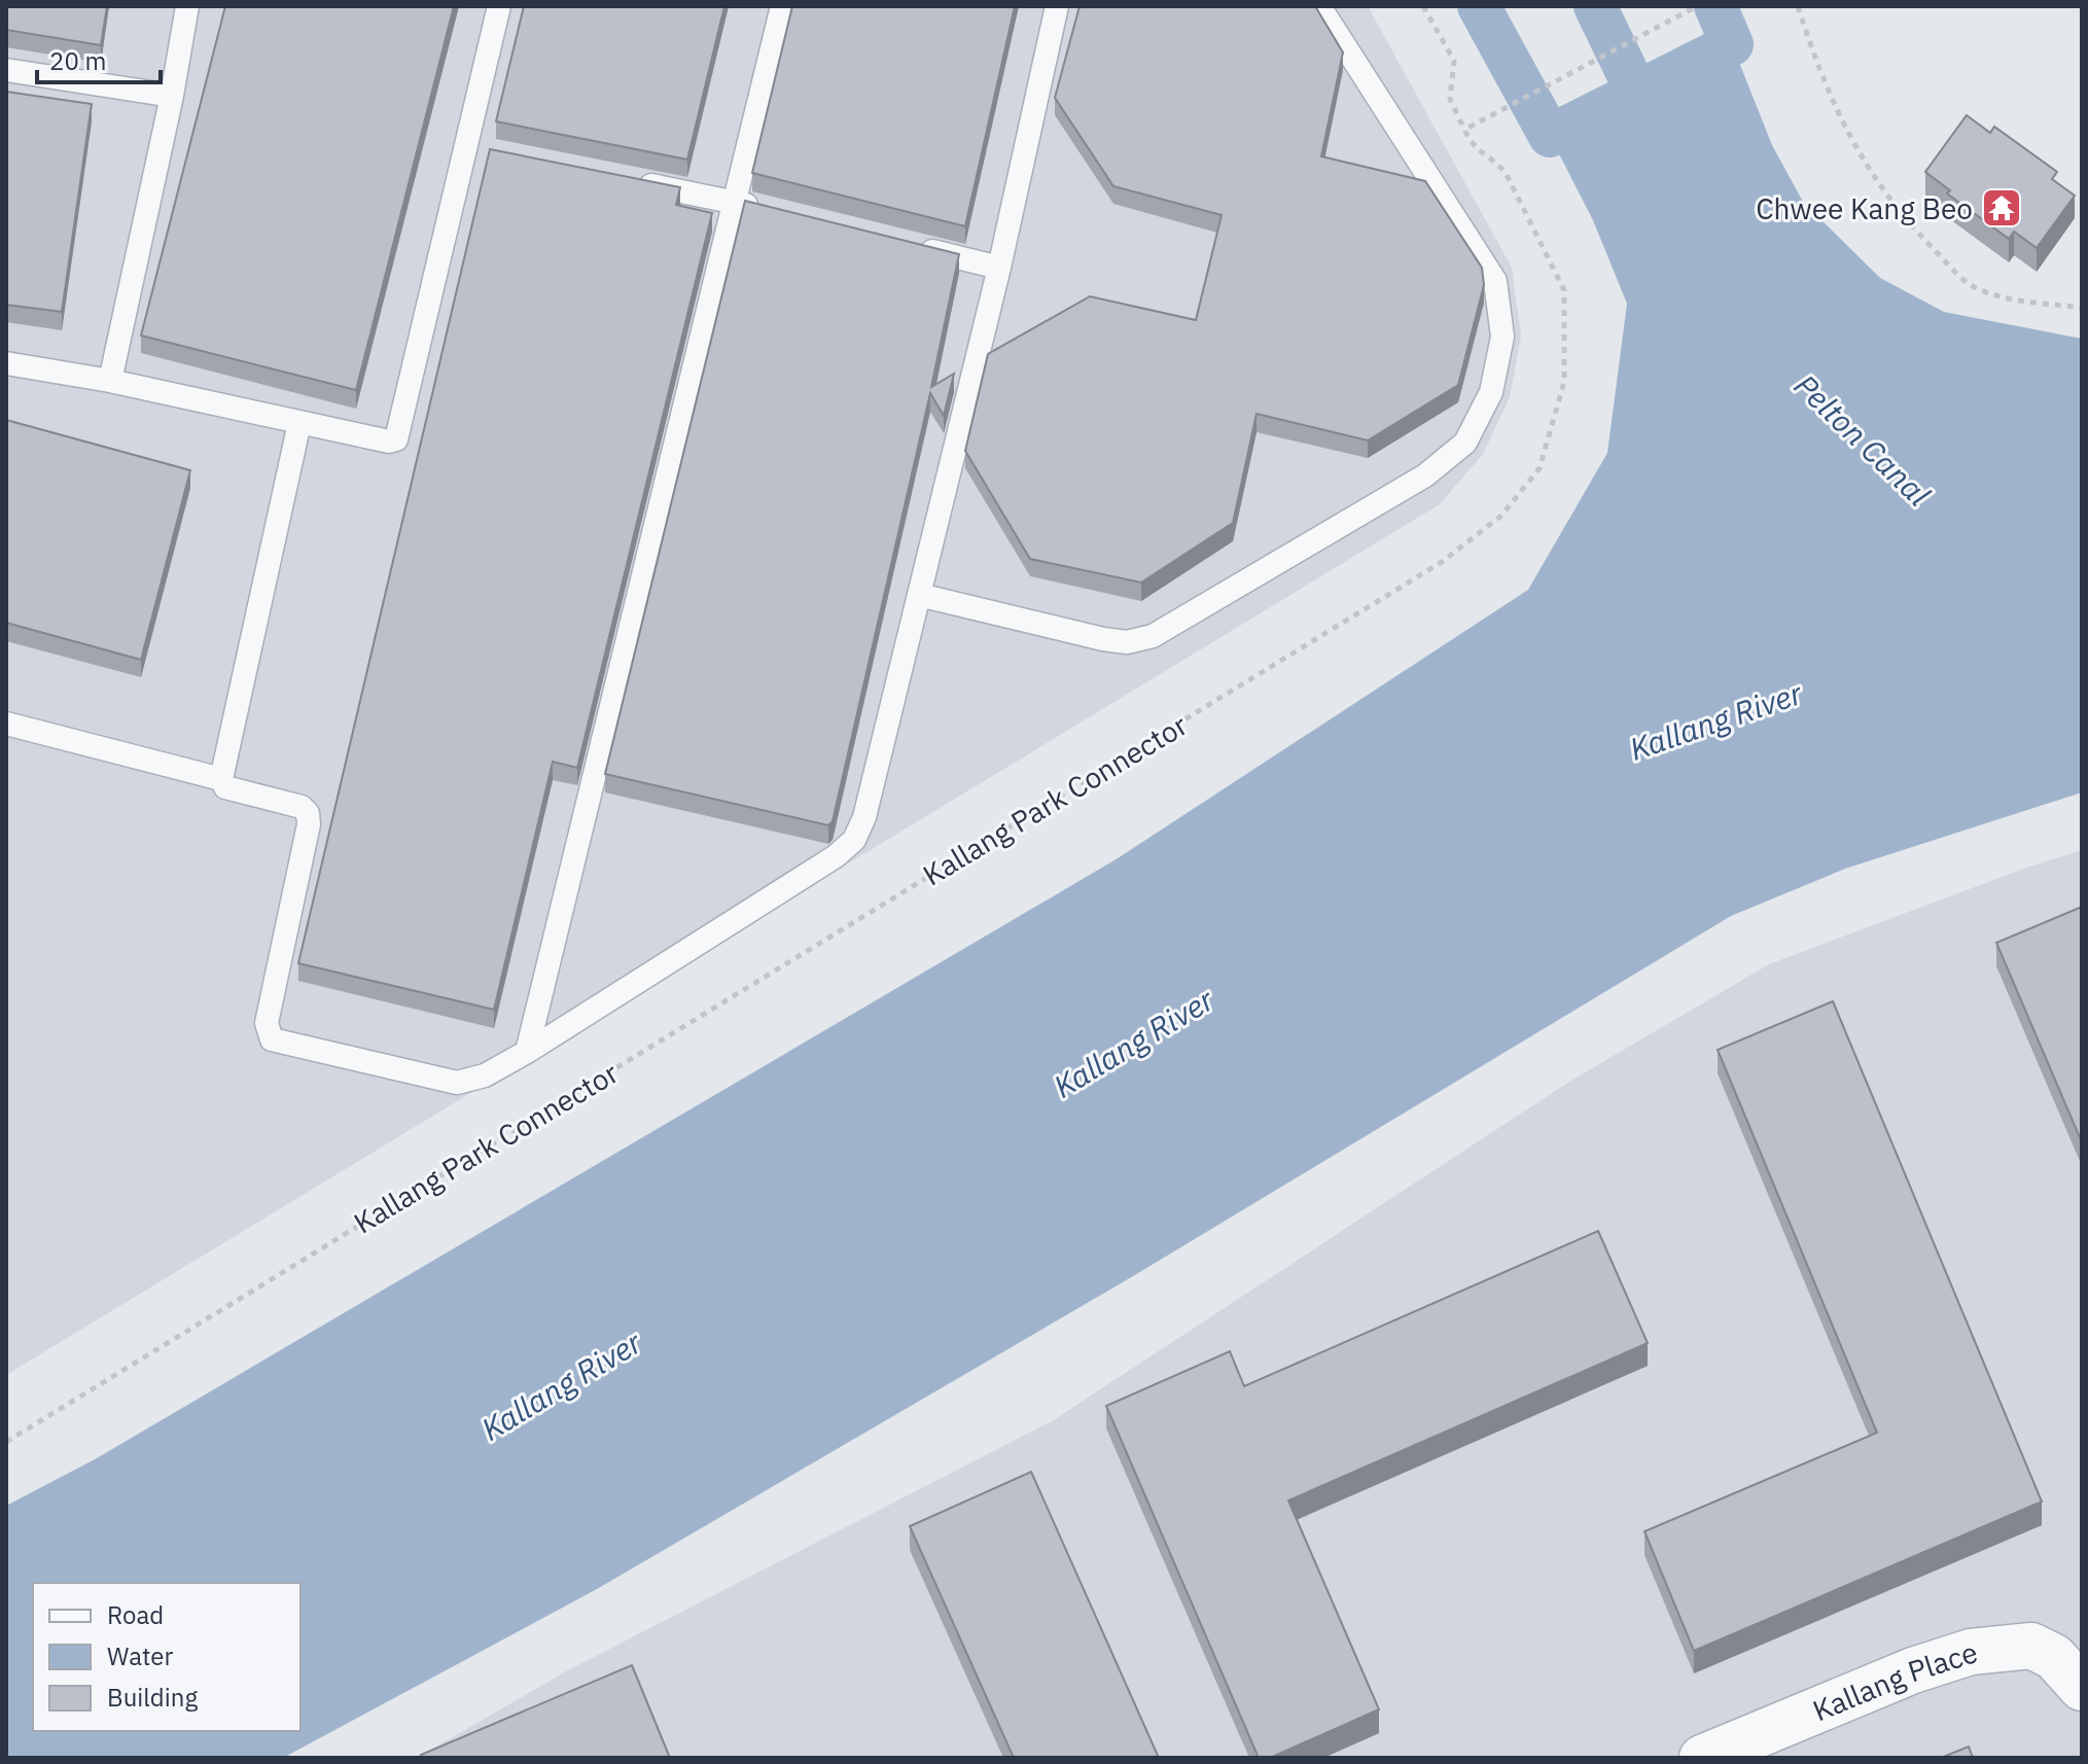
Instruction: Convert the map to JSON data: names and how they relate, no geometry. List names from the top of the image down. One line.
{"streets":{"street":["Kallang Place"],"path":["Kallang Park Connector"]},"water":["Pelton Canal","Kallang River"],"places":{"temple":["Chwee Kang Beo"]},"legend":["Road","Water","Building"],"scale_bar":"20 m"}
